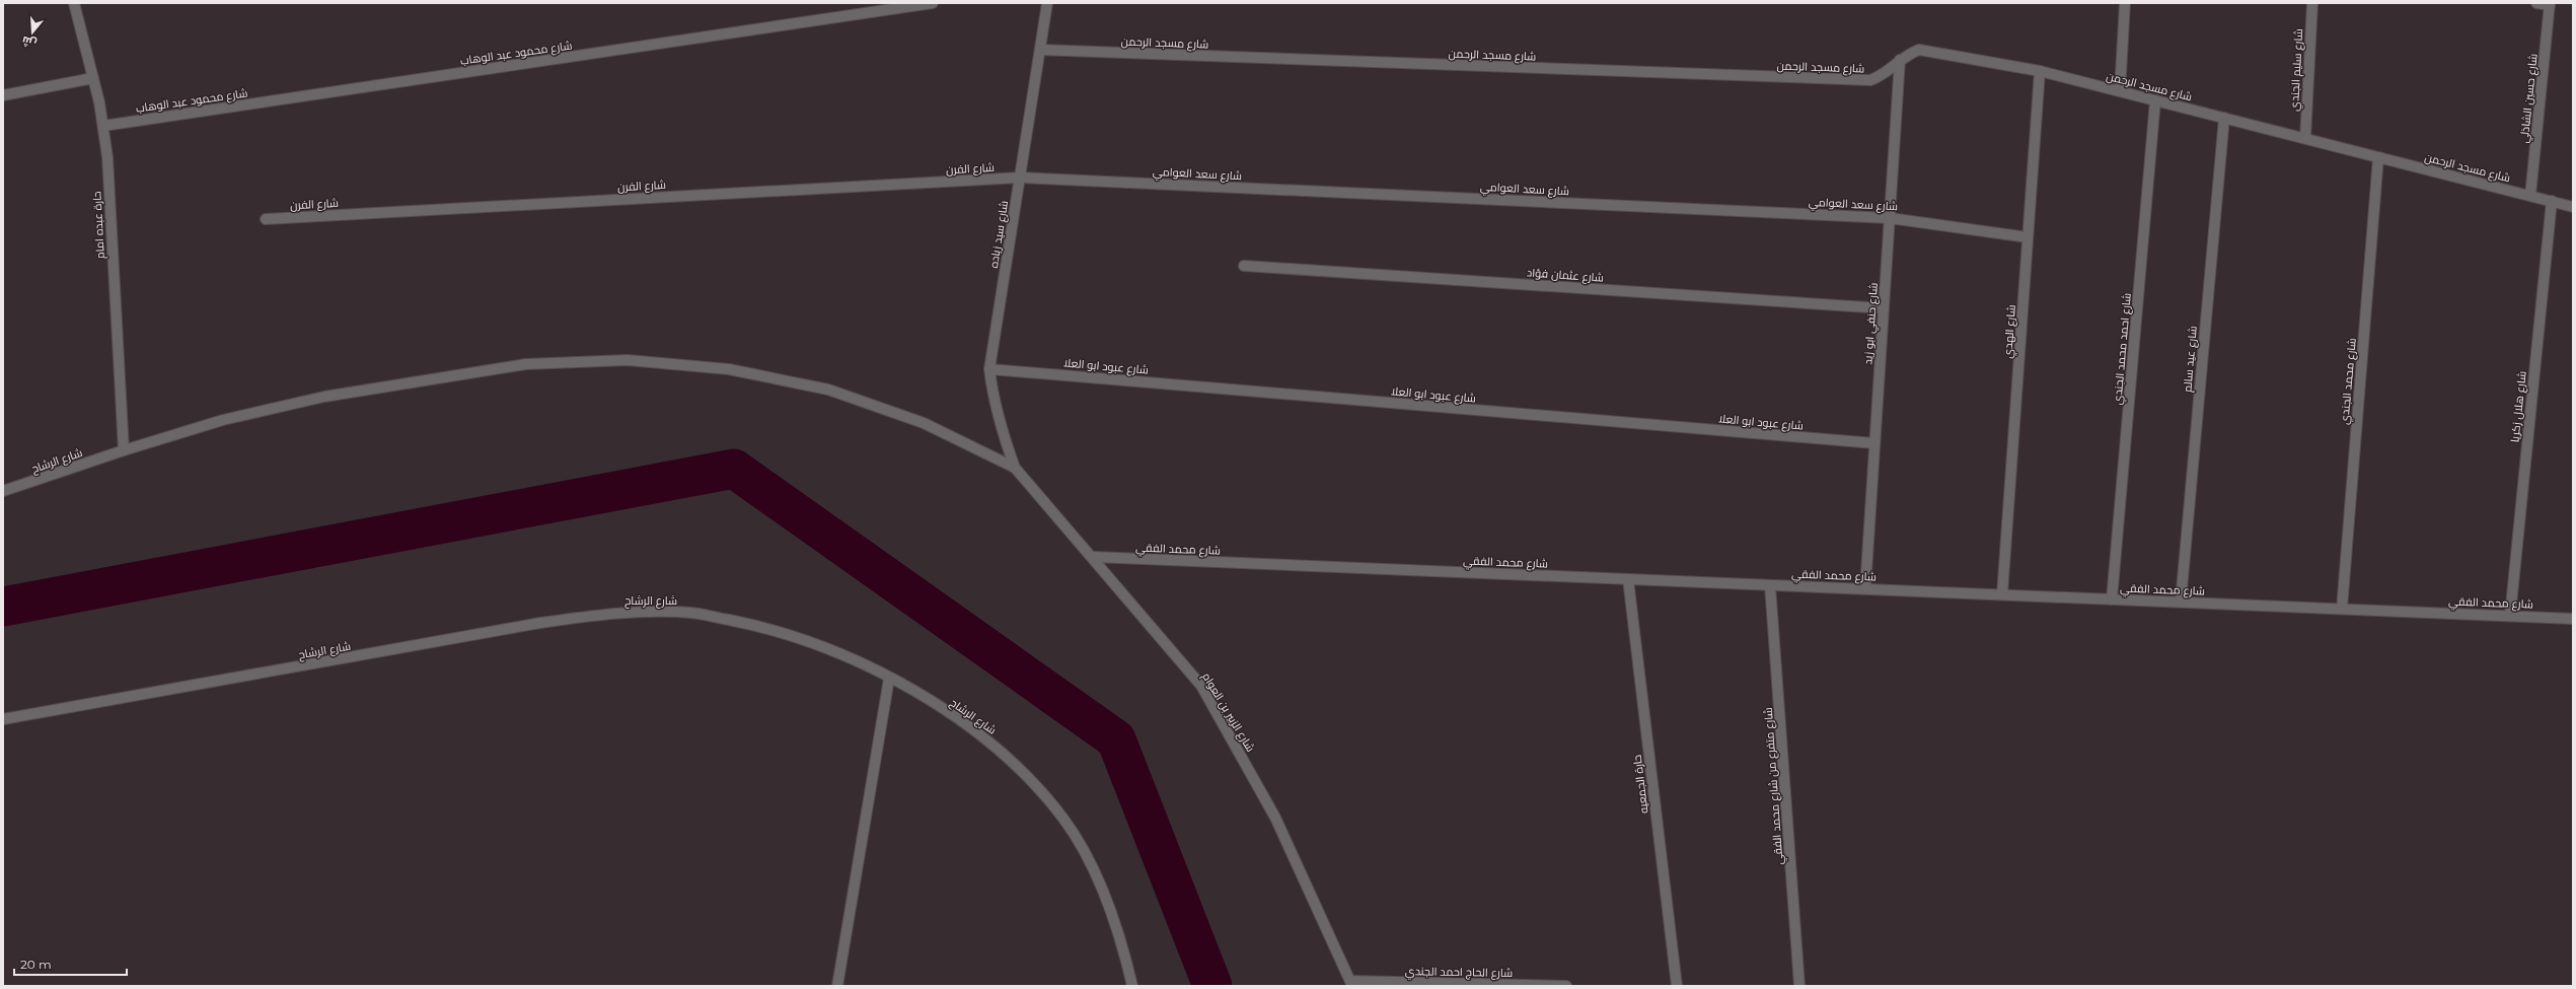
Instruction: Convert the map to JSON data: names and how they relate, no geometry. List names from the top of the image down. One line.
{"streets":{"street":["شارع مسجد الرحمن","شارع محمود عبد الوهاب","شارع سليم الجندي","شارع حسين الشاذلي","شارع الفرن","شارع سعد العوامي","حارة عبده امام","شارع سيد زياده","شارع عثمان فؤاد","شارع حنفي ابو زيد","شارع الهدي","شارع احمد محمد الجندي","شارع عيد سالم","شارع عبود ابو العلا","شارع محمد الجندي","شارع هلال زكريا","شارع الرشاح","شارع محمد الفقي","شارع الزبير بن العوام","حارة الجمعيه","شارع متفرع من شارع محمد الفقي","شارع الحاج احمد الجندي"]},"crossings":[["شارع مسجد الرحمن","شارع سليم الجندي"],["شارع مسجد الرحمن","شارع حسين الشاذلي"],["شارع مسجد الرحمن","شارع سيد زياده"],["شارع مسجد الرحمن","شارع حنفي ابو زيد"],["شارع مسجد الرحمن","شارع الهدي"],["شارع مسجد الرحمن","شارع احمد محمد الجندي"],["شارع مسجد الرحمن","شارع عيد سالم"],["شارع مسجد الرحمن","شارع محمد الجندي"],["شارع مسجد الرحمن","شارع هلال زكريا"],["شارع محمود عبد الوهاب","حارة عبده امام"],["شارع الفرن","شارع سعد العوامي"],["شارع الفرن","شارع سيد زياده"],["شارع سعد العوامي","شارع سيد زياده"],["شارع سعد العوامي","شارع حنفي ابو زيد"],["شارع سعد العوامي","شارع الهدي"],["حارة عبده امام","شارع الرشاح"],["شارع سيد زياده","شارع عبود ابو العلا"],["شارع سيد زياده","شارع الرشاح"],["شارع سيد زياده","شارع الزبير بن العوام"],["شارع عثمان فؤاد","شارع حنفي ابو زيد"],["شارع حنفي ابو زيد","شارع عبود ابو العلا"],["شارع حنفي ابو زيد","شارع محمد الفقي"],["شارع الهدي","شارع محمد الفقي"],["شارع احمد محمد الجندي","شارع محمد الفقي"],["شارع عيد سالم","شارع محمد الفقي"],["شارع محمد الجندي","شارع محمد الفقي"],["شارع هلال زكريا","شارع محمد الفقي"],["شارع الرشاح","شارع الزبير بن العوام"],["شارع محمد الفقي","شارع الزبير بن العوام"],["شارع محمد الفقي","حارة الجمعيه"],["شارع محمد الفقي","شارع متفرع من شارع محمد الفقي"],["شارع الزبير بن العوام","شارع الحاج احمد الجندي"]],"scale_bar":"20 m","north":"bottom"}
